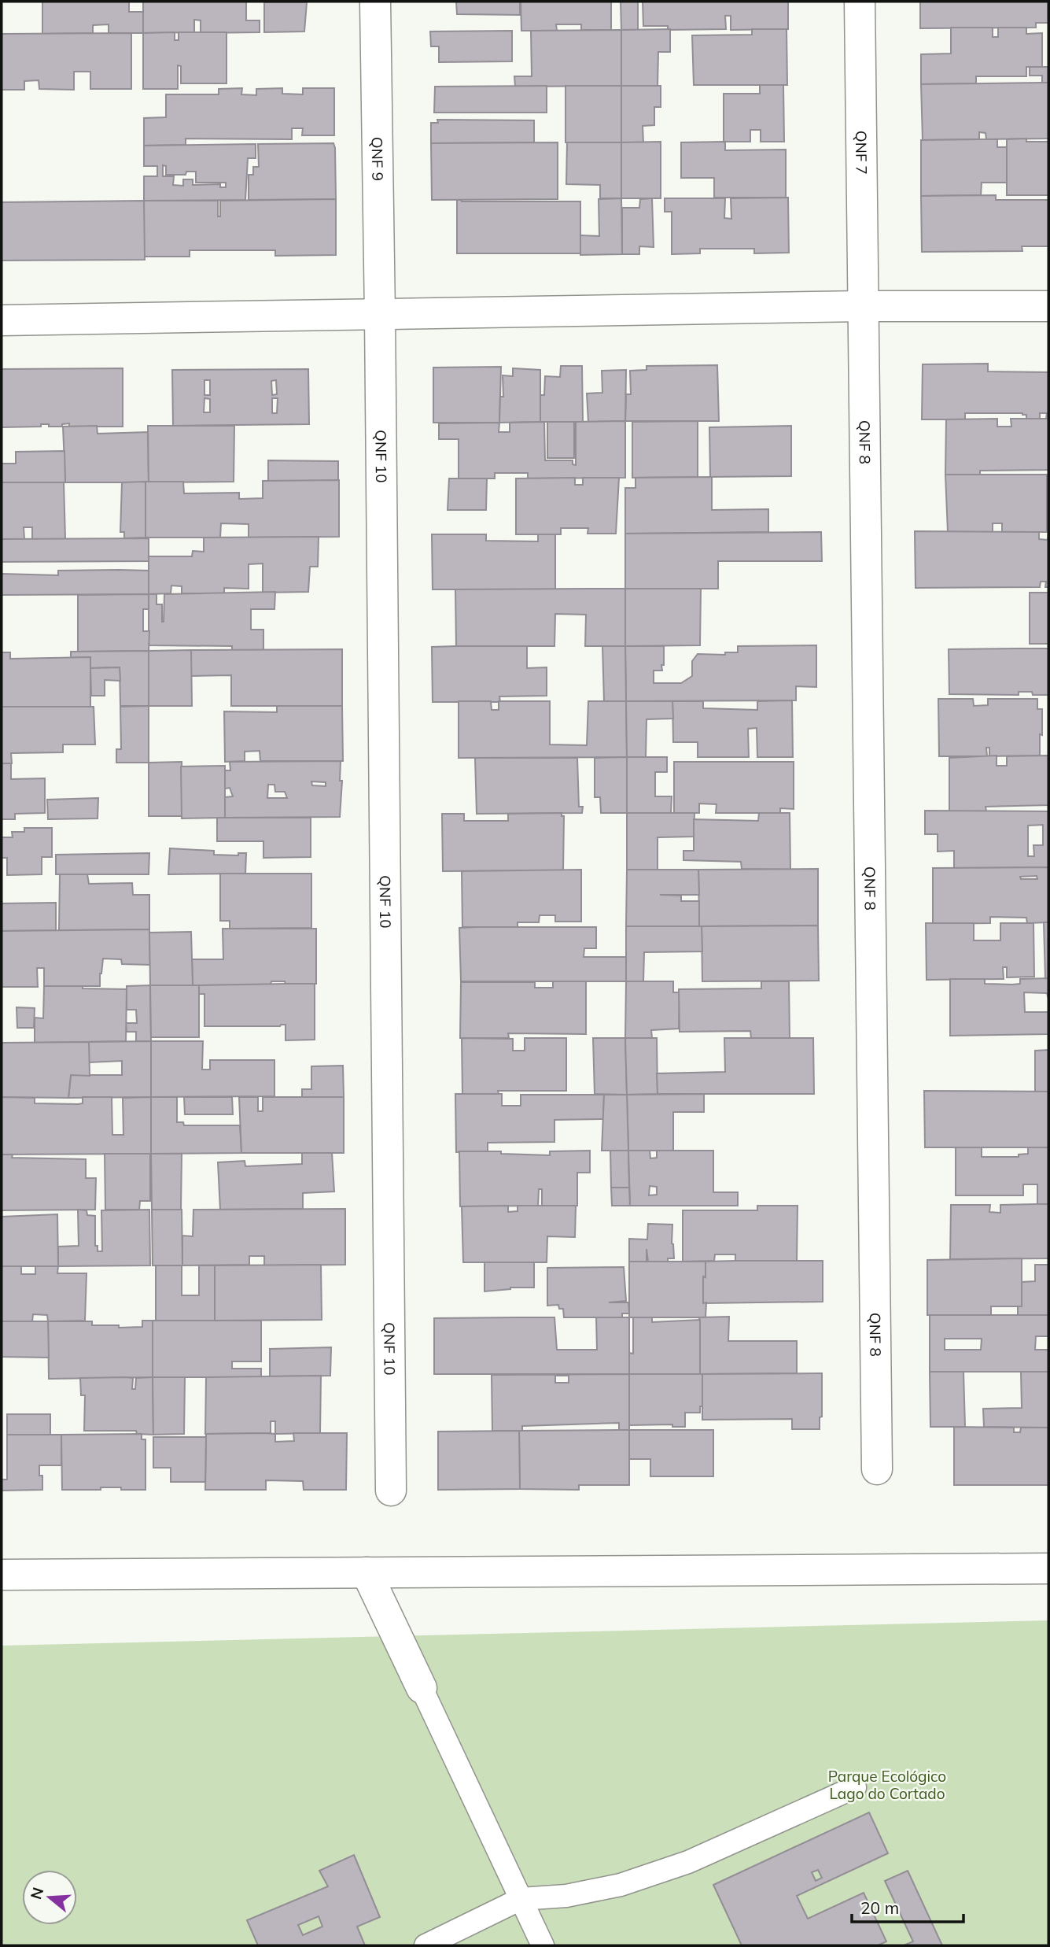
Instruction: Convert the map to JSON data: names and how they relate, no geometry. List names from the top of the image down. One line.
{"streets":{"street":["QNF 7","QNF 9","QNF 8","QNF 10"]},"crossings":[["QNF 7","QNF 8"],["QNF 9","QNF 10"]],"parks":["Parque Ecológico Lago do Cortado"],"scale_bar":"20 m","north":"left"}
